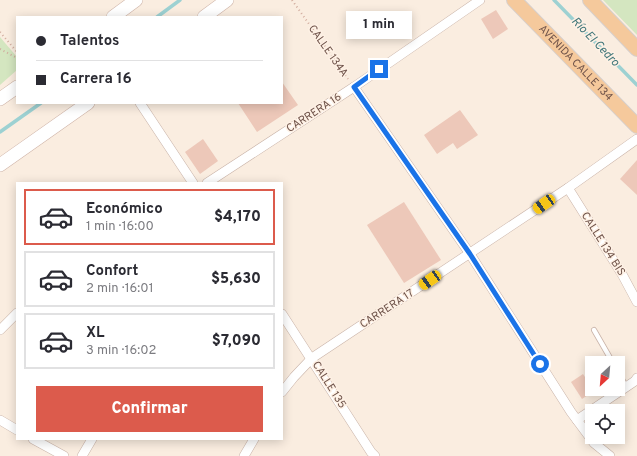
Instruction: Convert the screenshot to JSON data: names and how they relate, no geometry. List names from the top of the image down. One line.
{"streets":{"main road":["AVENIDA CALLE 134"],"street":["CALLE 134A","CARRERA 16","CALLE 134 BIS","CARRERA 17","CALLE 135"]},"crossings":[["CALLE 134A","CARRERA 16"],["CALLE 134A","CARRERA 17"],["CALLE 134 BIS","CARRERA 17"],["CARRERA 17","CALLE 135"]],"water":["Río El Cedro"],"north":"bottom left","page":{"bubble":"1 min","banner":["Talentos","Carrera 16"],"list":[{"name":"Económico","note":"1 min · 16:00","value":"$4,170"},{"name":"Confort","note":"2 min · 16:01","value":"$5,630"},{"name":"XL","note":"3 min · 16:02","value":"$7,090"}],"buttons":"Confirmar"}}
